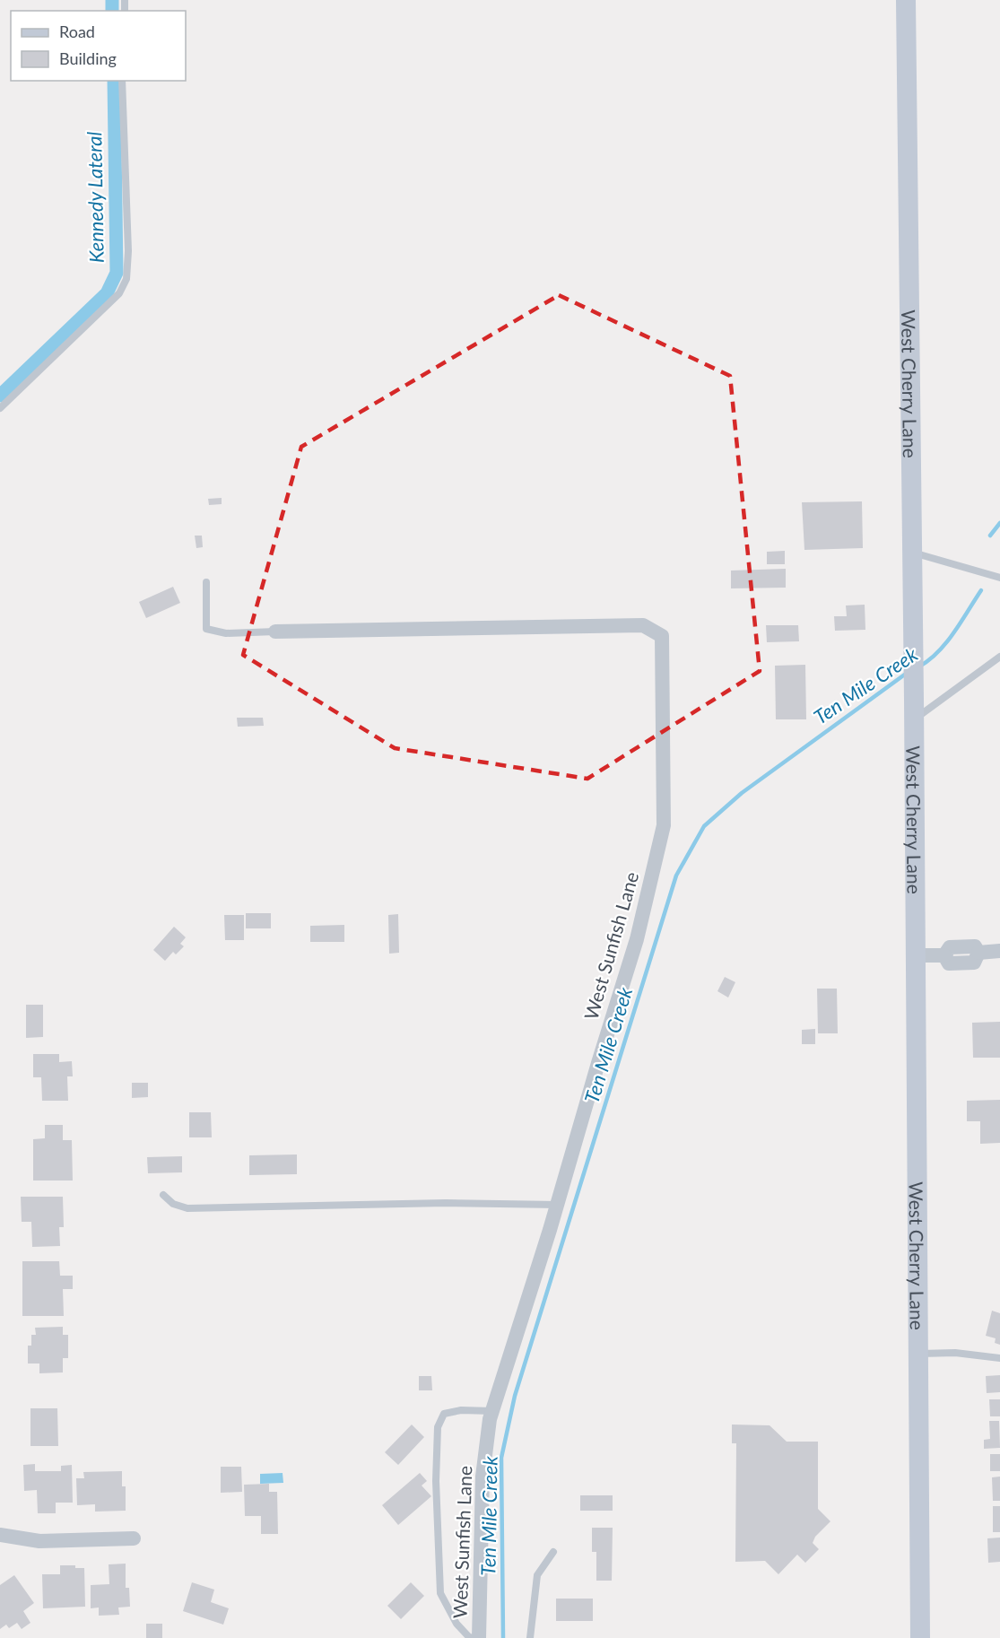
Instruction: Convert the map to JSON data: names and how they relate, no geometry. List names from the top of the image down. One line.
{"streets":{"main road":["West Cherry Lane"],"street":["West Sunfish Lane"]},"water":["Kennedy Lateral","Ten Mile Creek"],"legend":["Road","Building"]}
